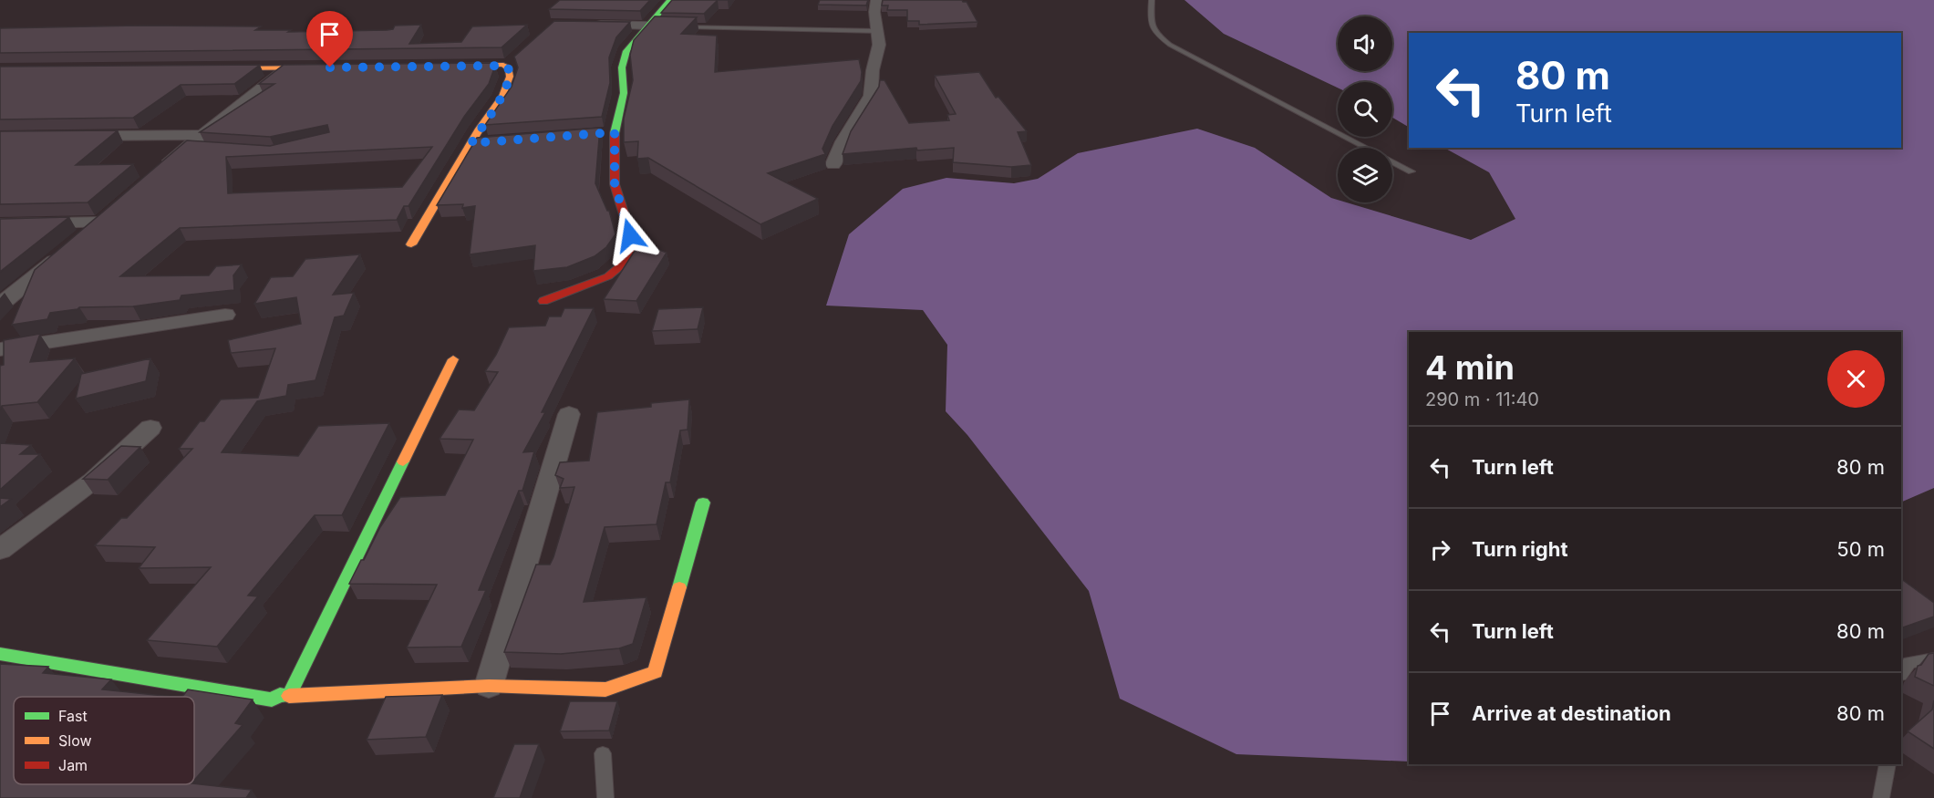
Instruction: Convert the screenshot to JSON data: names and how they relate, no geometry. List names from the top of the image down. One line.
{"legend":["Fast","Slow","Jam"],"page":{"turn":["80 m","Turn left"],"heading":["4 min","290 m · 11:40"],"list":[{"name":"Turn left","value":"80 m"},{"name":"Turn right","value":"50 m"},{"name":"Turn left","value":"80 m"},{"name":"Arrive at destination","value":"80 m"}]}}
